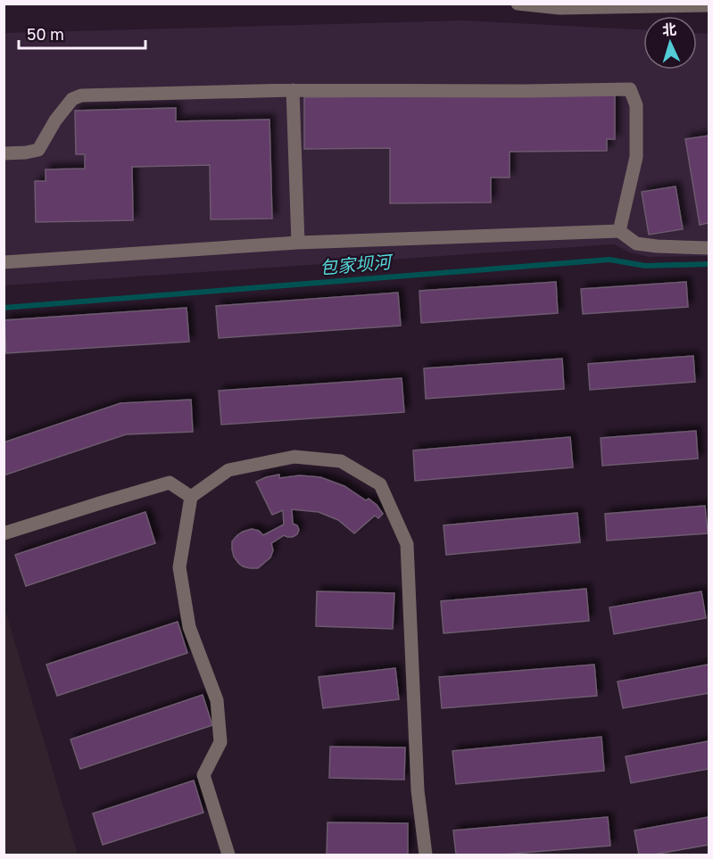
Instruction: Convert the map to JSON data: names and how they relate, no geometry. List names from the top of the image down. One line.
{"water":["包家坝河"],"scale_bar":"50 m","north":"top"}
